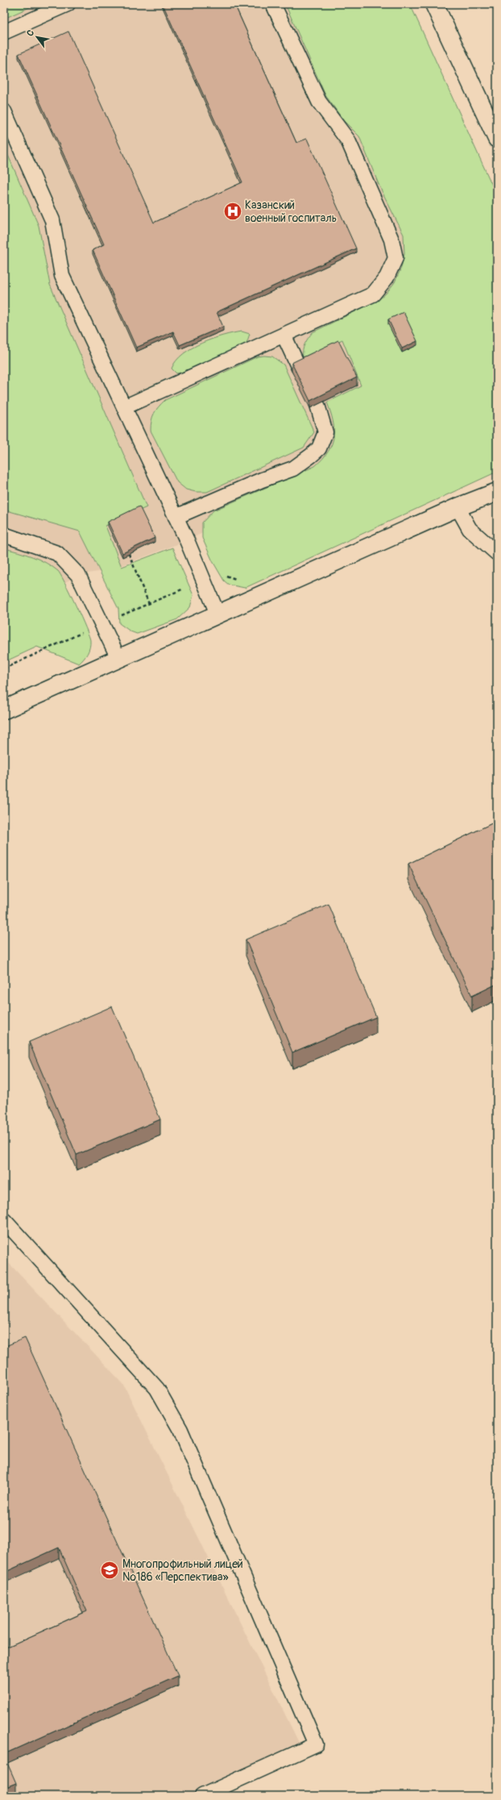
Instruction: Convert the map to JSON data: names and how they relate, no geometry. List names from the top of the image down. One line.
{"places":{"hospital":["Казанский военный госпиталь"],"school or university":["Многопрофильный лицей №186 «Перспектива»"]},"north":"top left"}
